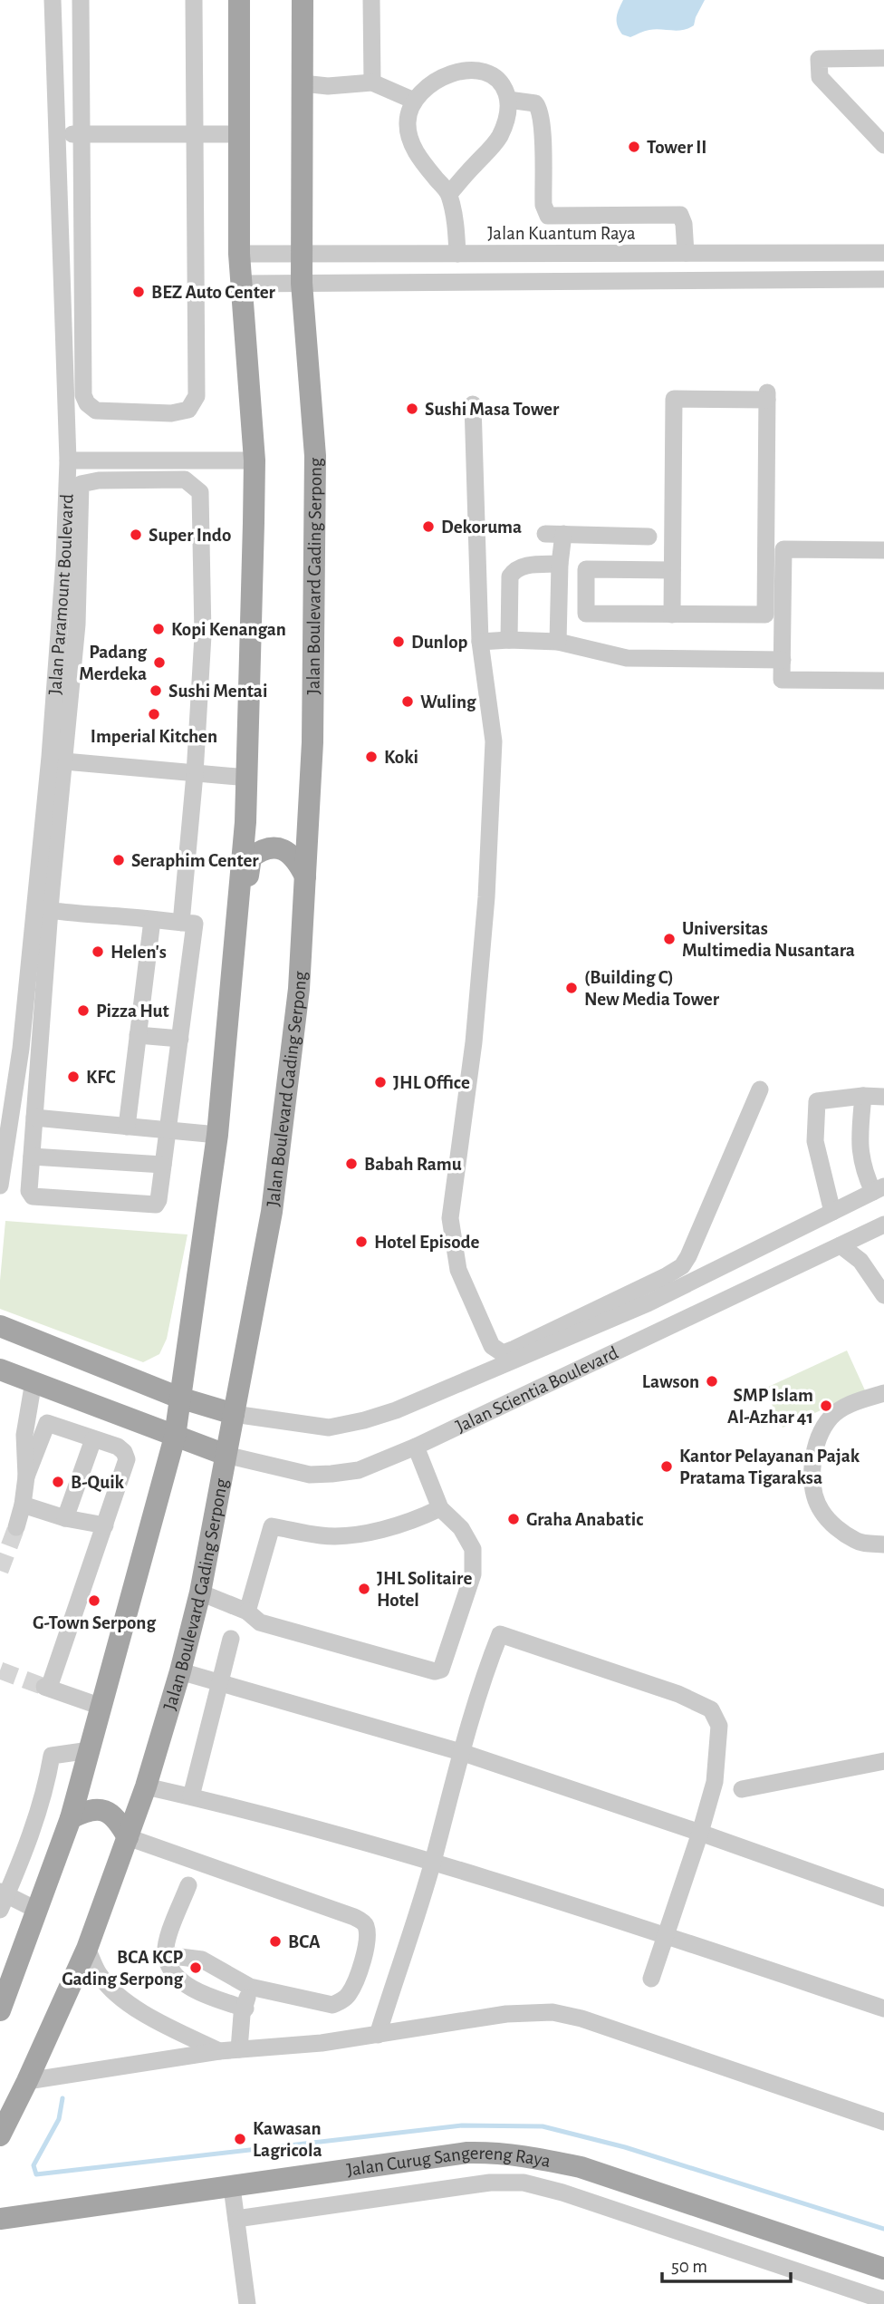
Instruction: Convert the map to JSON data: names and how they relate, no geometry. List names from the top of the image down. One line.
{"streets":{"main road":["Jalan Boulevard Gading Serpong","Jalan Scientia Boulevard","Jalan Curug Sangereng Raya"],"street":["Jalan Kuantum Raya","Jalan Paramount Boulevard"]},"crossings":[["Jalan Kuantum Raya","Jalan Boulevard Gading Serpong"],["Jalan Boulevard Gading Serpong","Jalan Scientia Boulevard"]],"places":["Tower II","BEZ Auto Center","Sushi Masa Tower","Dekoruma","Super Indo","Kopi Kenangan","Dunlop","Padang Merdeka","Sushi Mentai","Wuling","Imperial Kitchen","Koki","Seraphim Center","Universitas Multimedia Nusantara","Helen's","(Building C) New Media Tower","Pizza Hut","KFC","JHL Office","Babah Ramu","Hotel Episode","Lawson","SMP Islam Al-Azhar 41","Kantor Pelayanan Pajak Pratama Tigaraksa","B-Quik","Graha Anabatic","JHL Solitaire Hotel","G-Town Serpong","BCA","BCA KCP Gading Serpong","Kawasan Lagricola"],"scale_bar":"50 m"}
